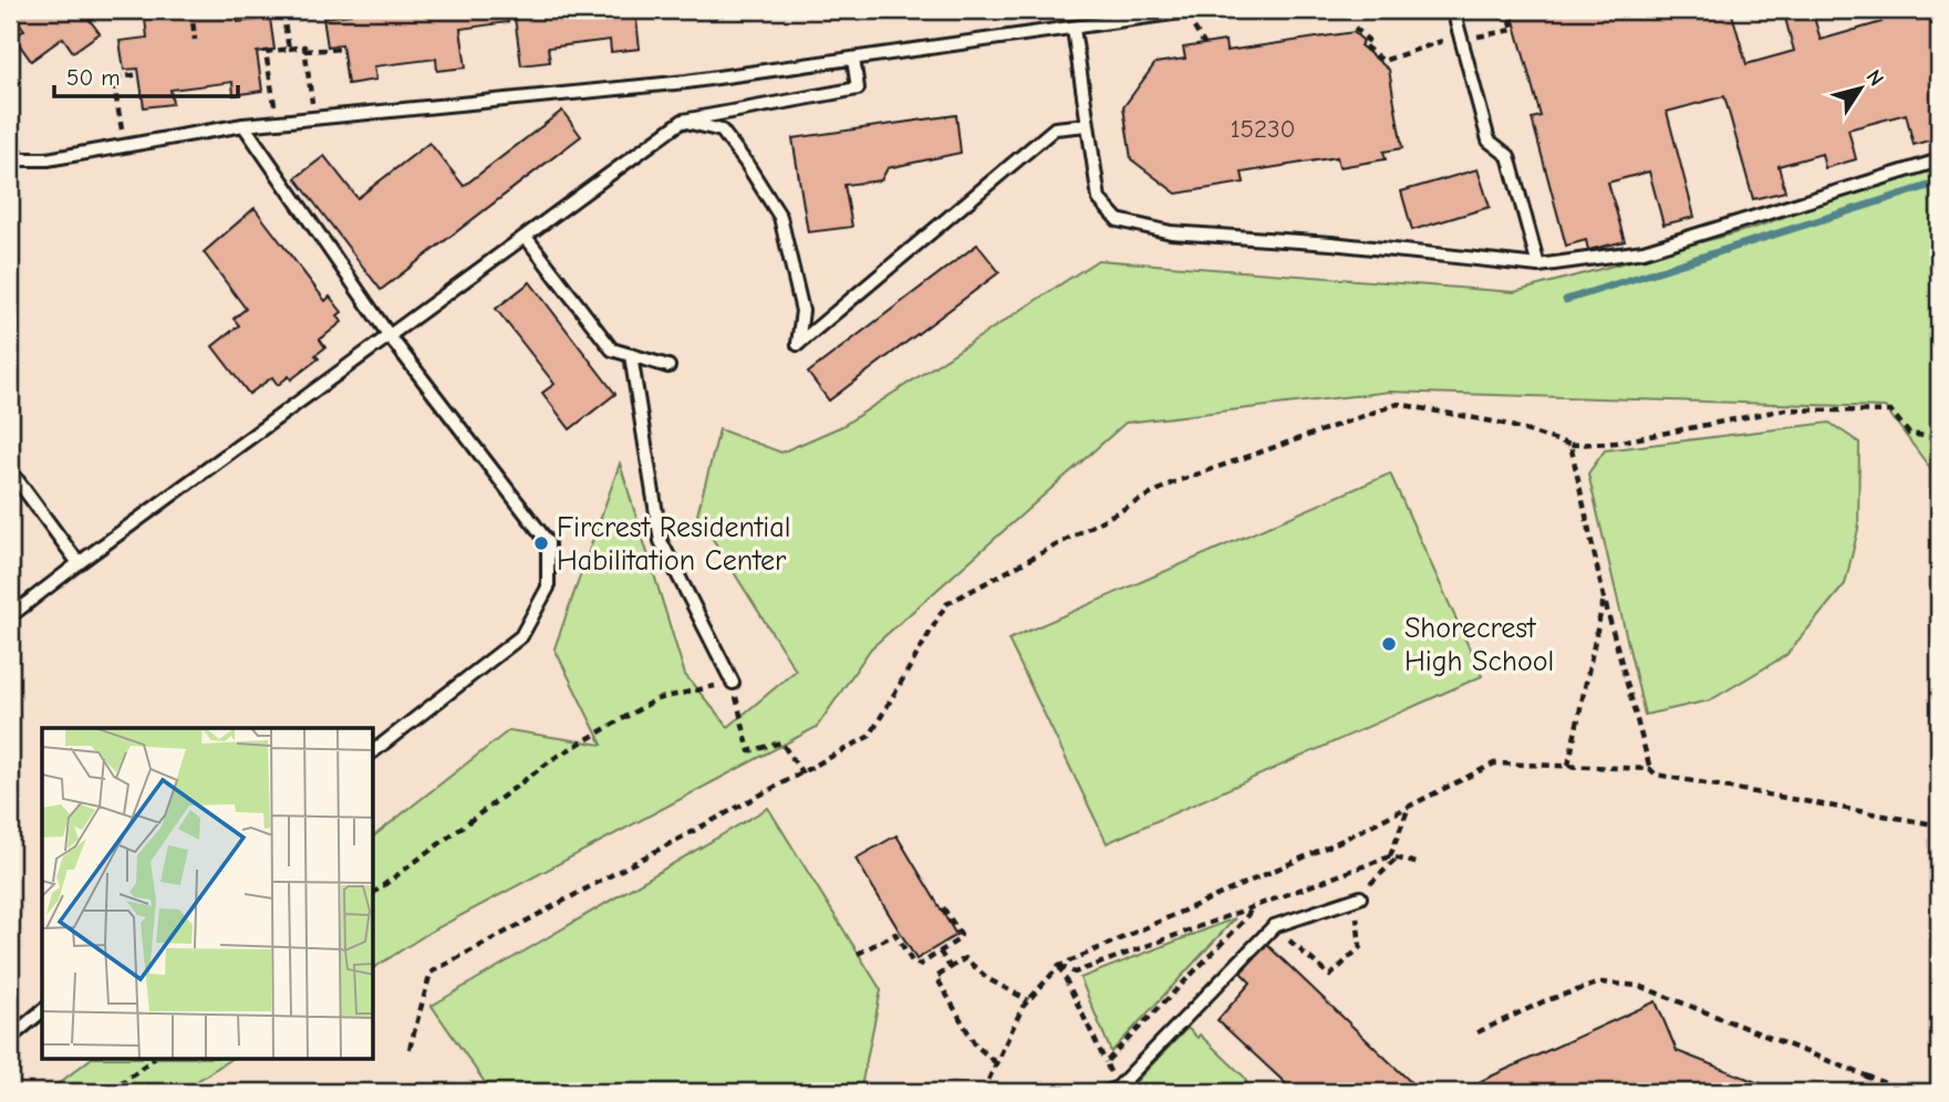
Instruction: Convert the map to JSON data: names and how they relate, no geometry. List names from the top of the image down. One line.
{"places":["Fircrest Residential Habilitation Center","Shorecrest High School"],"house_numbers":["15230"],"scale_bar":"50 m","north":"top right"}
